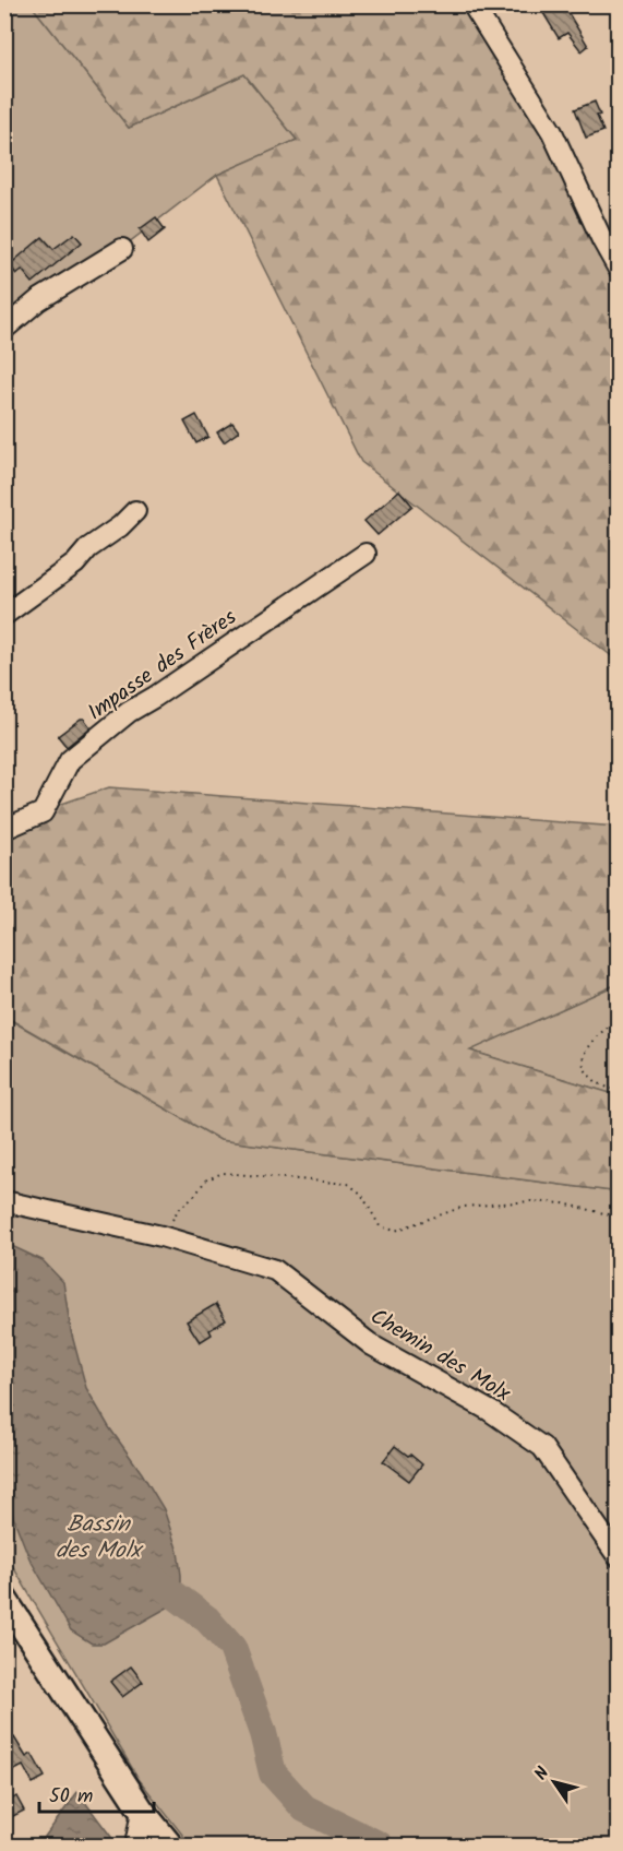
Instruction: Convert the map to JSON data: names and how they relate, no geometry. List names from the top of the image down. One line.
{"streets":{"street":["Impasse des Frères","Chemin des Molx"]},"water":["Bassin des Molx"],"scale_bar":"50 m","north":"top left"}
